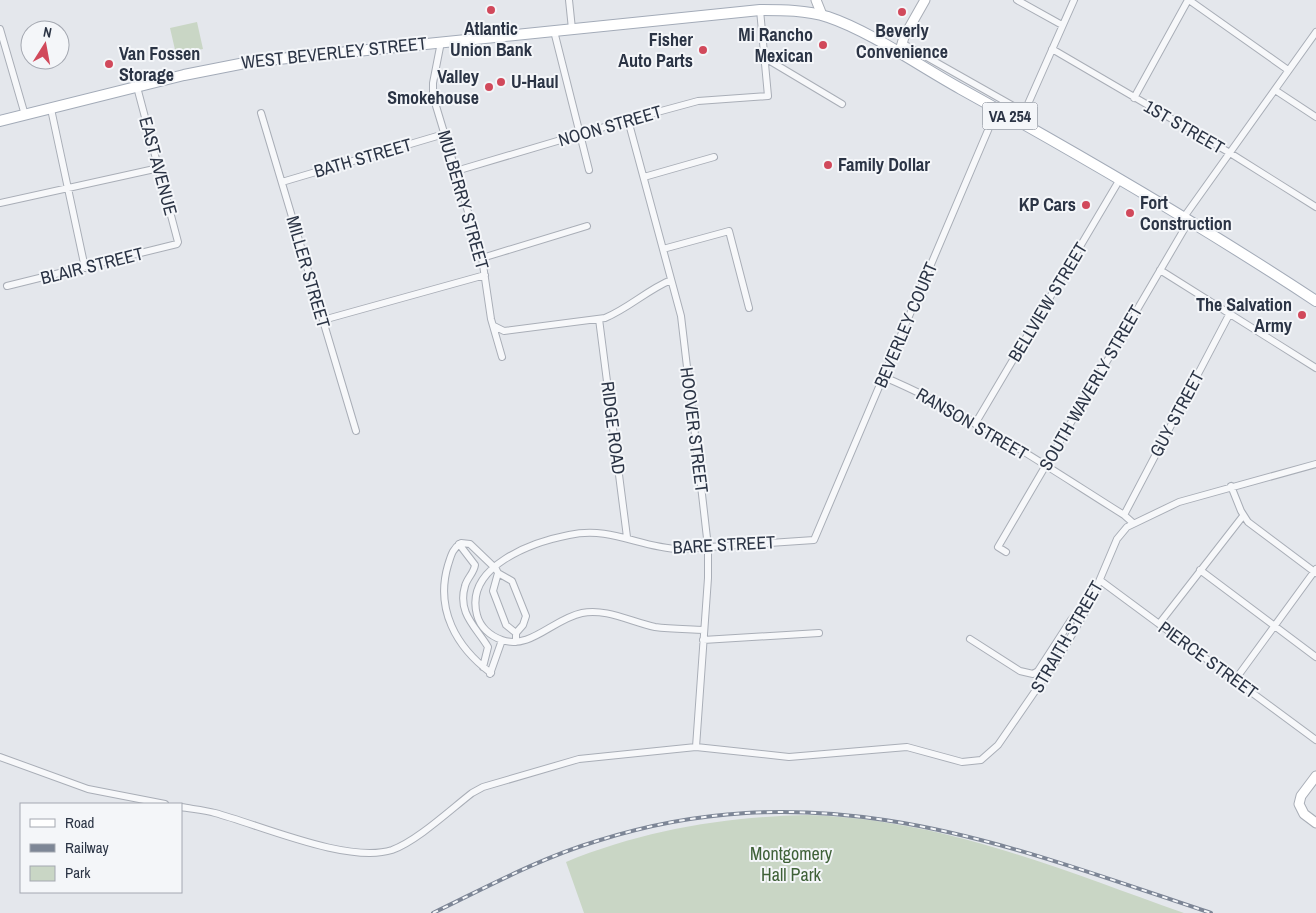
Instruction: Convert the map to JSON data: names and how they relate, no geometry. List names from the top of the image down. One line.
{"streets":{"main road":["WEST BEVERLEY STREET","VA 254"],"street":["NOON STREET","1ST STREET","BATH STREET","EAST AVENUE","MULBERRY STREET","BLAIR STREET","MILLER STREET","BELLVIEW STREET","BEVERLEY COURT","SOUTH WAVERLY STREET","GUY STREET","RANSON STREET","RIDGE ROAD","HOOVER STREET","BARE STREET","STRAITH STREET","PIERCE STREET"]},"crossings":[["WEST BEVERLEY STREET","EAST AVENUE"],["WEST BEVERLEY STREET","MULBERRY STREET"],["WEST BEVERLEY STREET","BELLVIEW STREET"],["WEST BEVERLEY STREET","BEVERLEY COURT"],["WEST BEVERLEY STREET","SOUTH WAVERLY STREET"],["NOON STREET","MULBERRY STREET"],["NOON STREET","HOOVER STREET"],["1ST STREET","SOUTH WAVERLY STREET"],["BATH STREET","MULBERRY STREET"],["BATH STREET","MILLER STREET"],["EAST AVENUE","BLAIR STREET"],["BELLVIEW STREET","RANSON STREET"],["BEVERLEY COURT","RANSON STREET"],["BEVERLEY COURT","BARE STREET"],["SOUTH WAVERLY STREET","RANSON STREET"],["GUY STREET","RANSON STREET"],["RANSON STREET","STRAITH STREET"],["RIDGE ROAD","BARE STREET"],["HOOVER STREET","BARE STREET"],["HOOVER STREET","STRAITH STREET"],["STRAITH STREET","PIERCE STREET"]],"parks":["Montgomery Hall Park"],"places":["Atlantic Union Bank","Beverly Convenience","Mi Rancho Mexican","Fisher Auto Parts","Van Fossen Storage","U-Haul","Valley Smokehouse","Family Dollar","KP Cars","Fort Construction","The Salvation Army"],"legend":["Road","Railway","Park"],"north":"top"}
